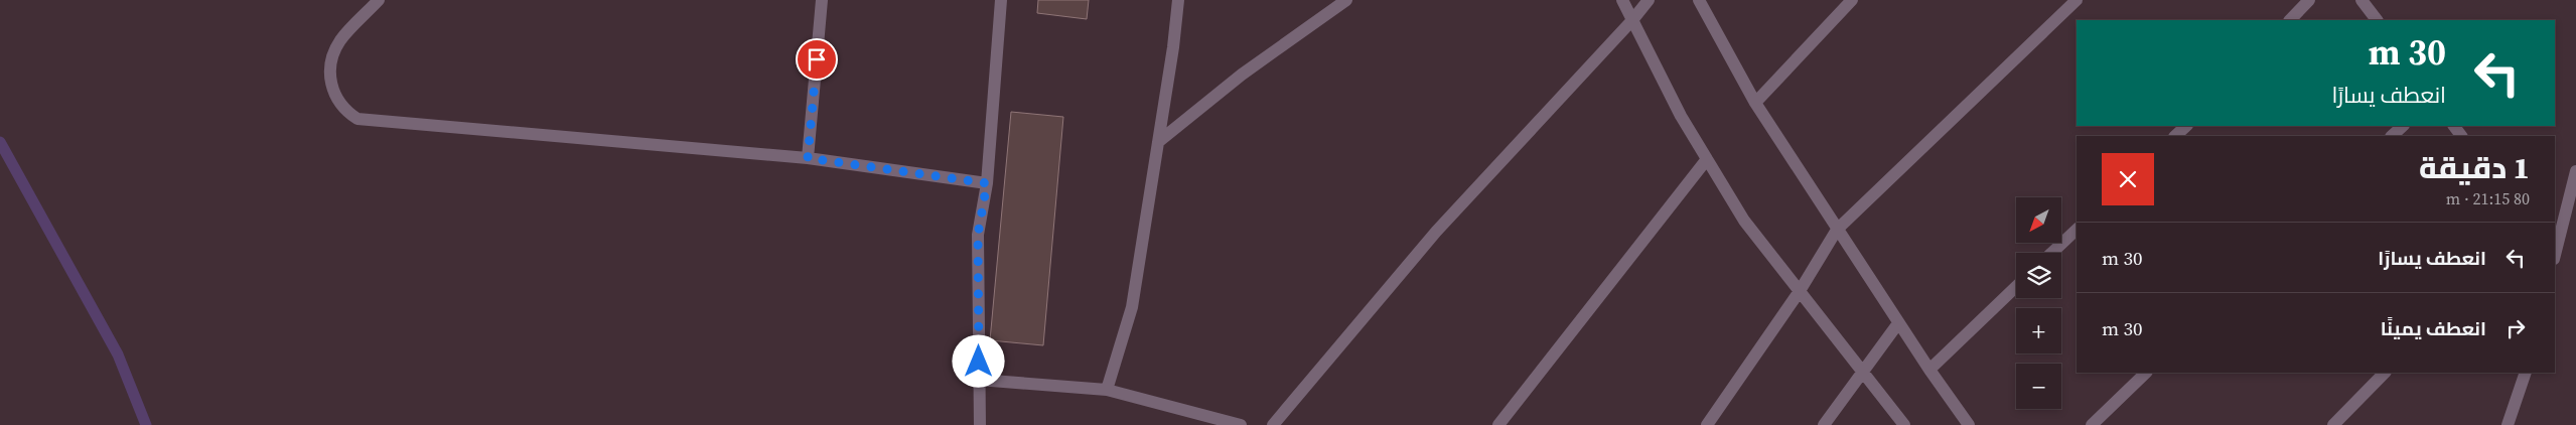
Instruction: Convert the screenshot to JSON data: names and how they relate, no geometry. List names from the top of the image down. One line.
{"north":"bottom left","page":{"turn":["30 m","انعطف يسارًا"],"heading":["1 دقيقة","80 m · 21:15"],"map_buttons":["+","−"],"list":[{"name":"انعطف يسارًا","value":"30 m"},{"name":"انعطف يمينًا","value":"30 m"}]}}
